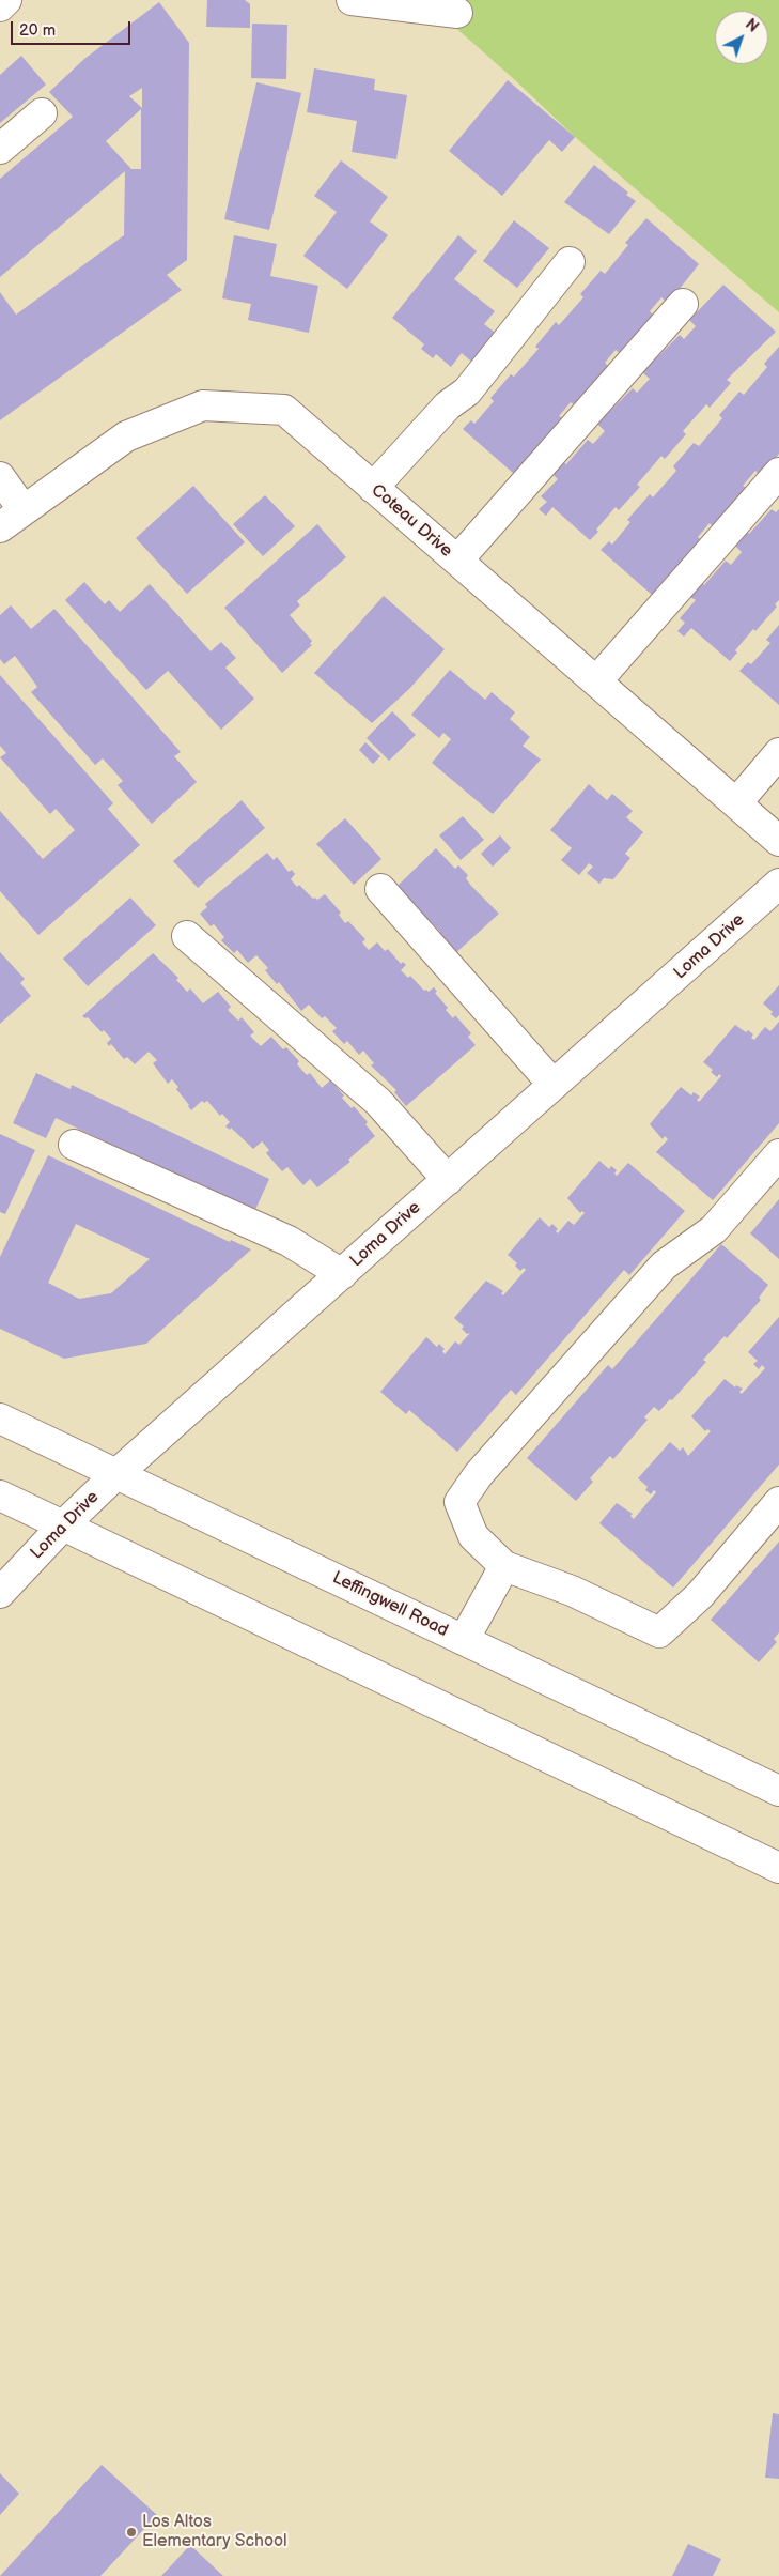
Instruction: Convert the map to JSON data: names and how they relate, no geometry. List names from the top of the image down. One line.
{"streets":{"street":["Coteau Drive","Loma Drive","Leffingwell Road"]},"crossings":[["Loma Drive","Leffingwell Road"]],"places":["Los Altos Elementary School"],"scale_bar":"20 m","north":"top right"}
